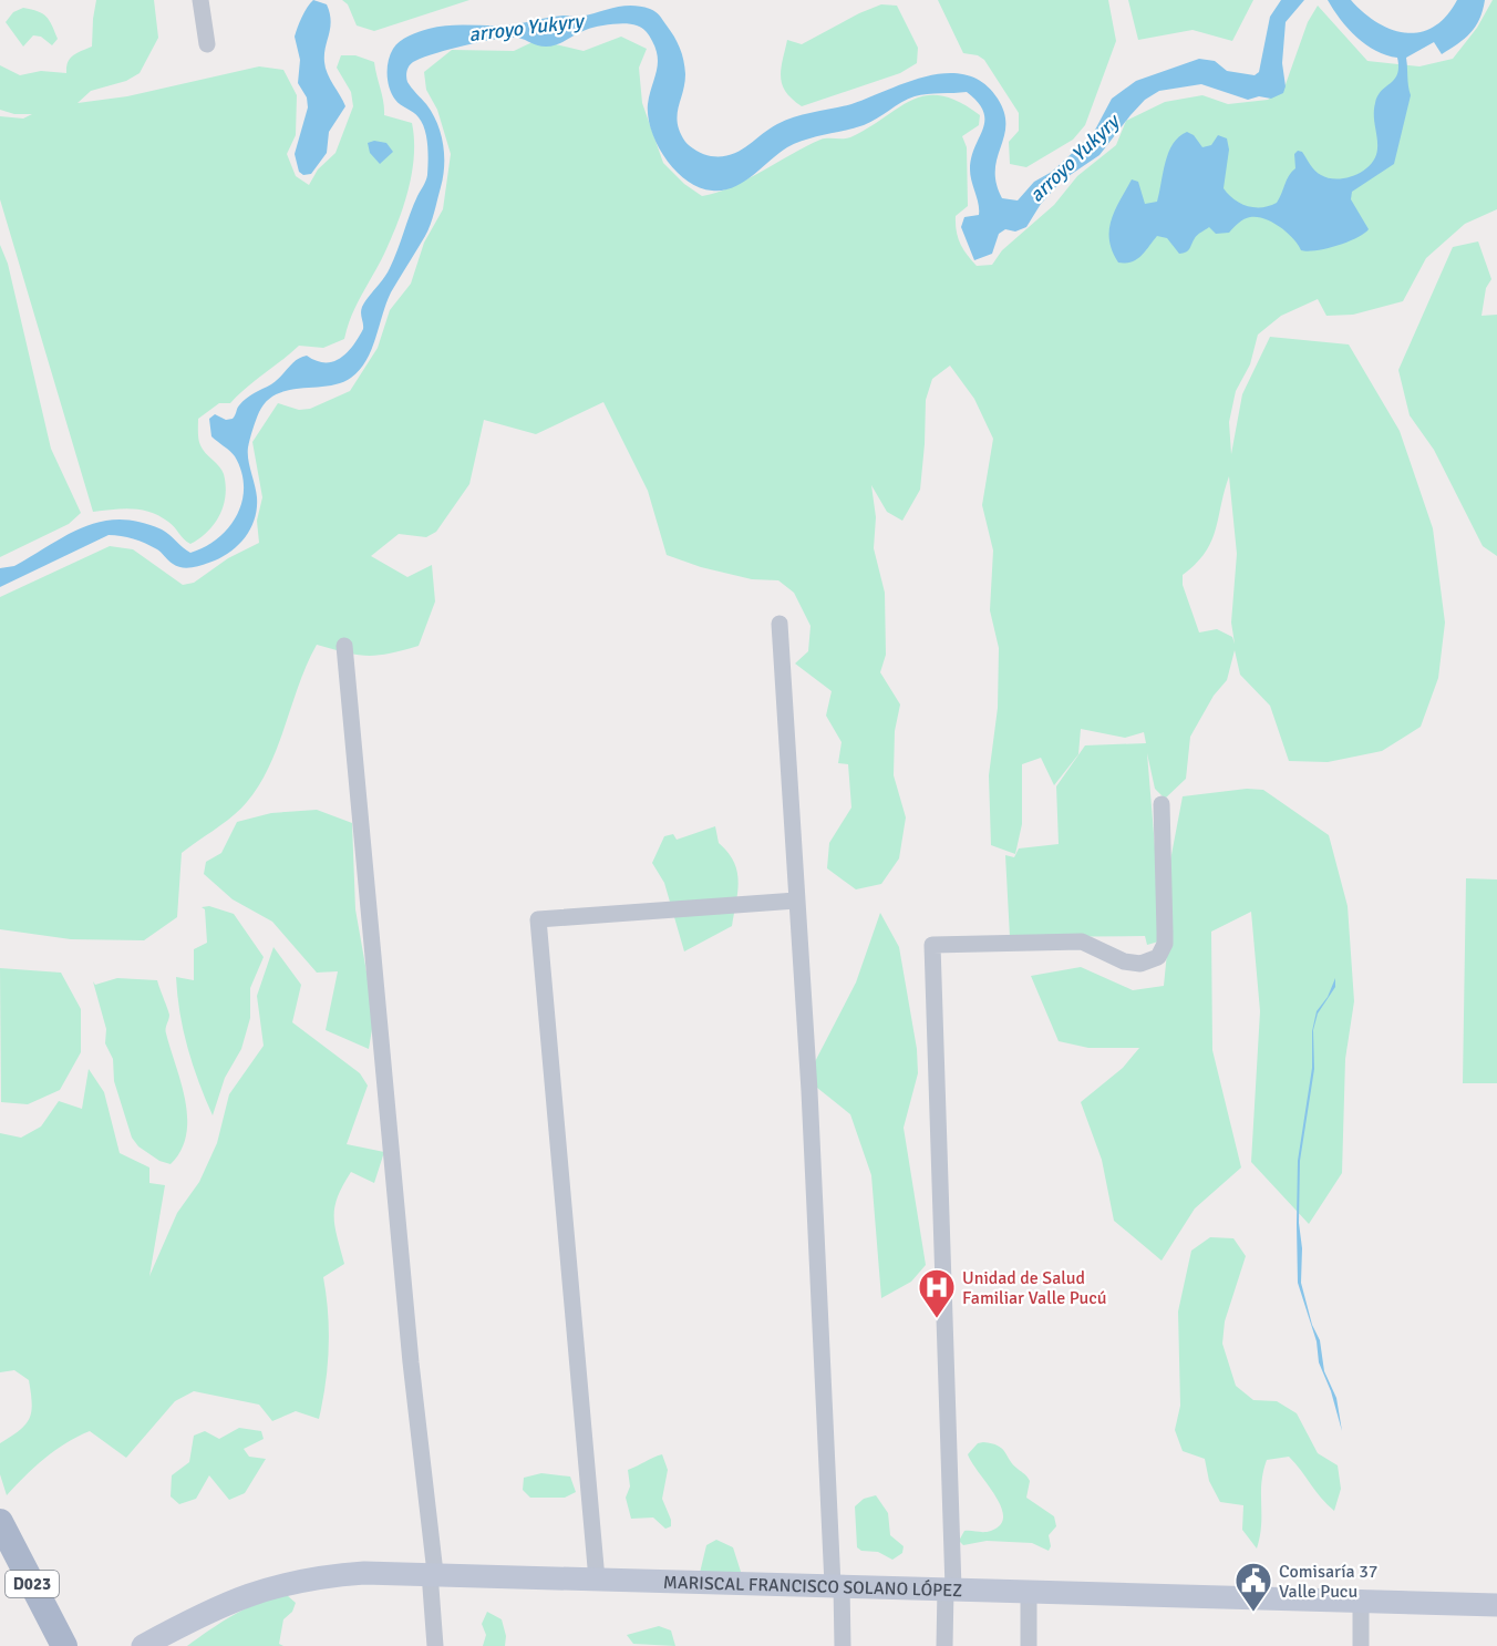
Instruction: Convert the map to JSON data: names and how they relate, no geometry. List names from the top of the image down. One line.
{"streets":{"main road":["D023","MARISCAL FRANCISCO SOLANO LÓPEZ"]},"water":["arroyo Yukyry"],"places":{"hospital":["Unidad de Salud Familiar Valle Pucú"],"public building":["Comisaría 37 Valle Pucu"]}}
